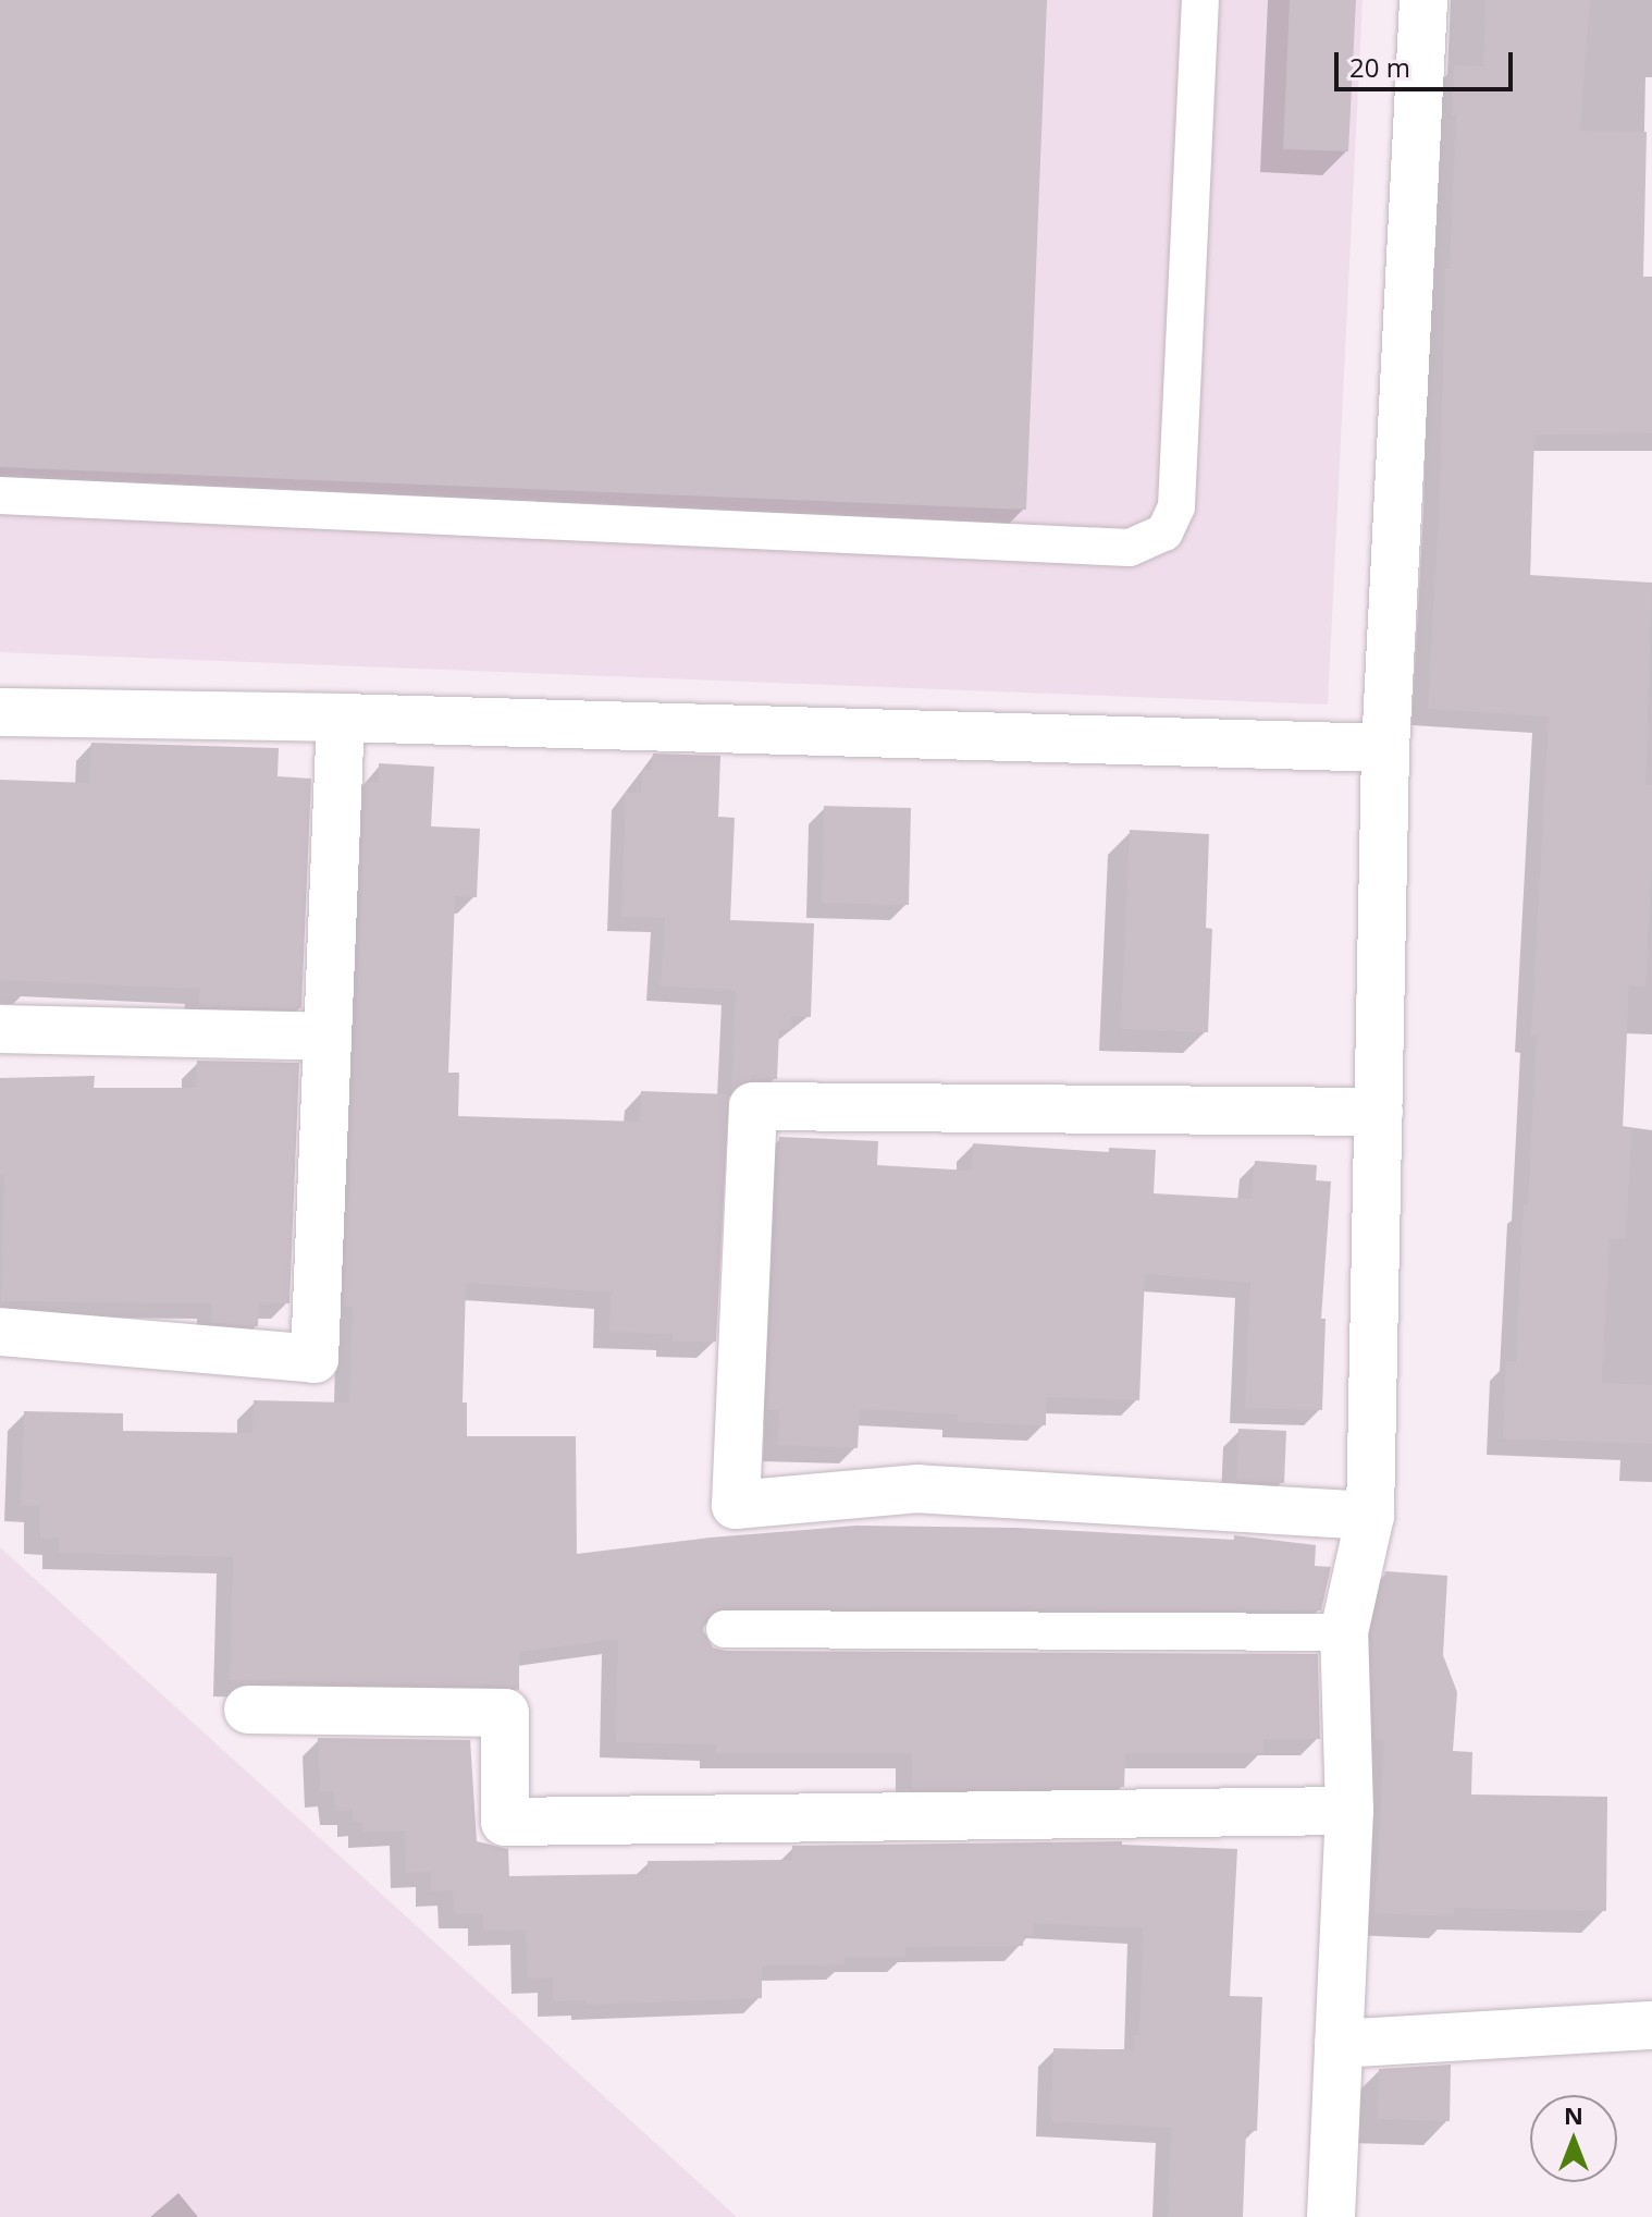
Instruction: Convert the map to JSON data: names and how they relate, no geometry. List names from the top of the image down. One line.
{"scale_bar":"20 m","north":"top"}
